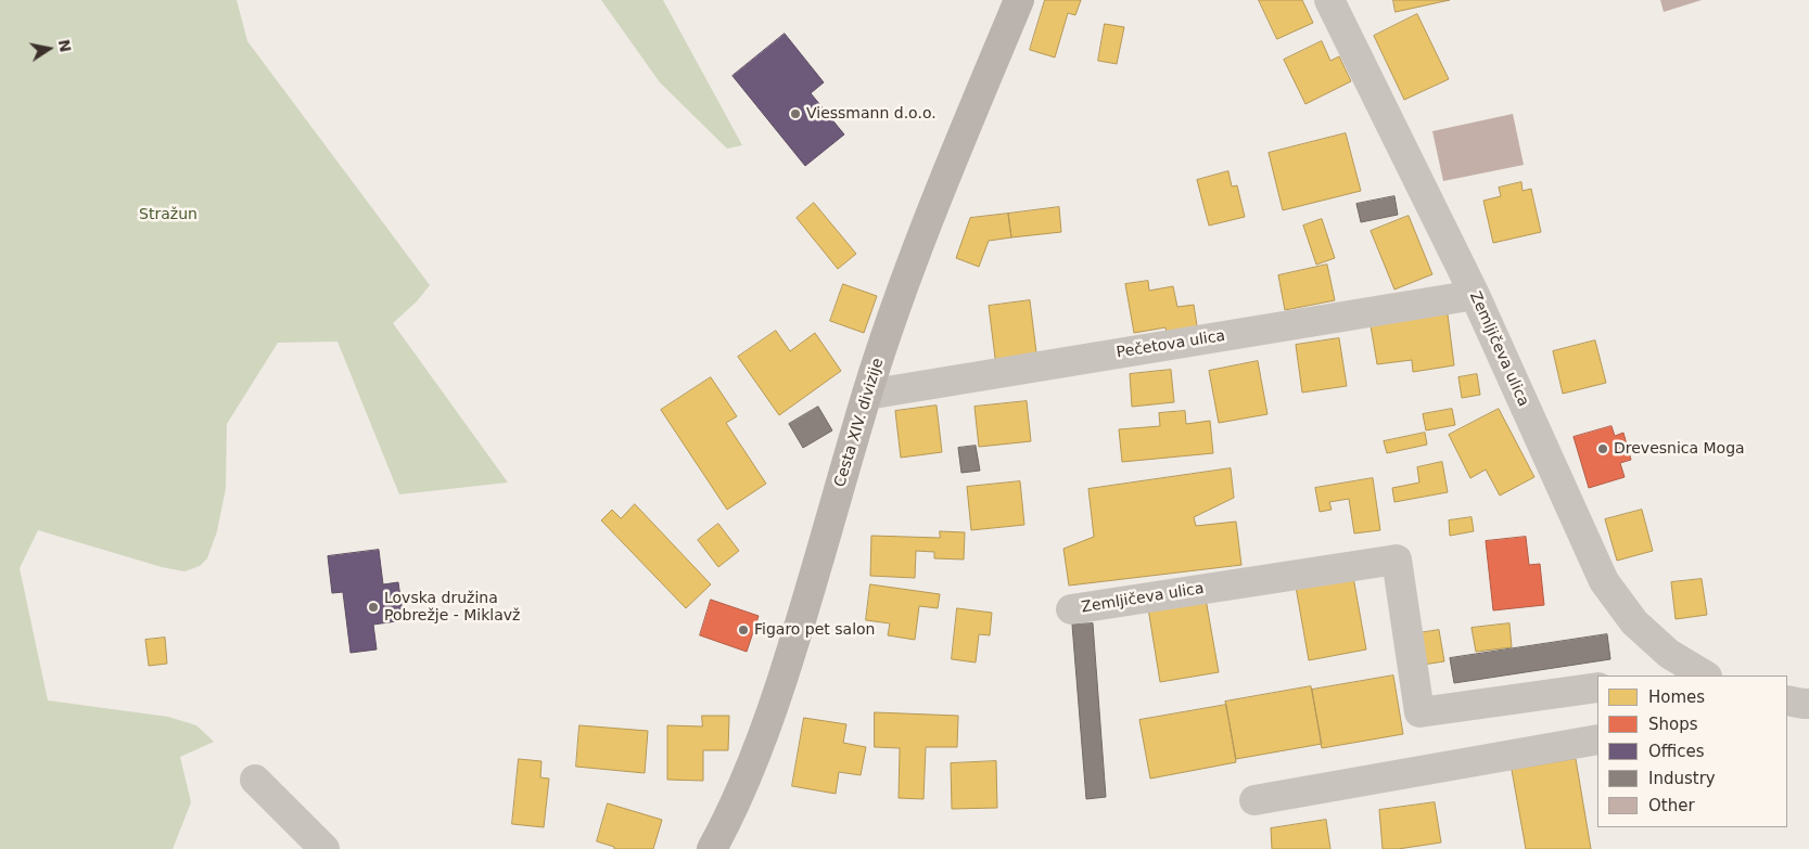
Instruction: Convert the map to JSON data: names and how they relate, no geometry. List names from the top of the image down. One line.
{"streets":{"street":["Pečetova ulica","Zemljičeva ulica","Cesta XIV. divizije"]},"crossings":[["Pečetova ulica","Zemljičeva ulica"],["Pečetova ulica","Cesta XIV. divizije"]],"parks":["Stražun"],"places":["Viessmann d.o.o.","Drevesnica Moga","Lovska družina Pobrežje - Miklavž","Figaro pet salon"],"legend":["Homes","Shops","Offices","Industry","Other"],"north":"right"}
